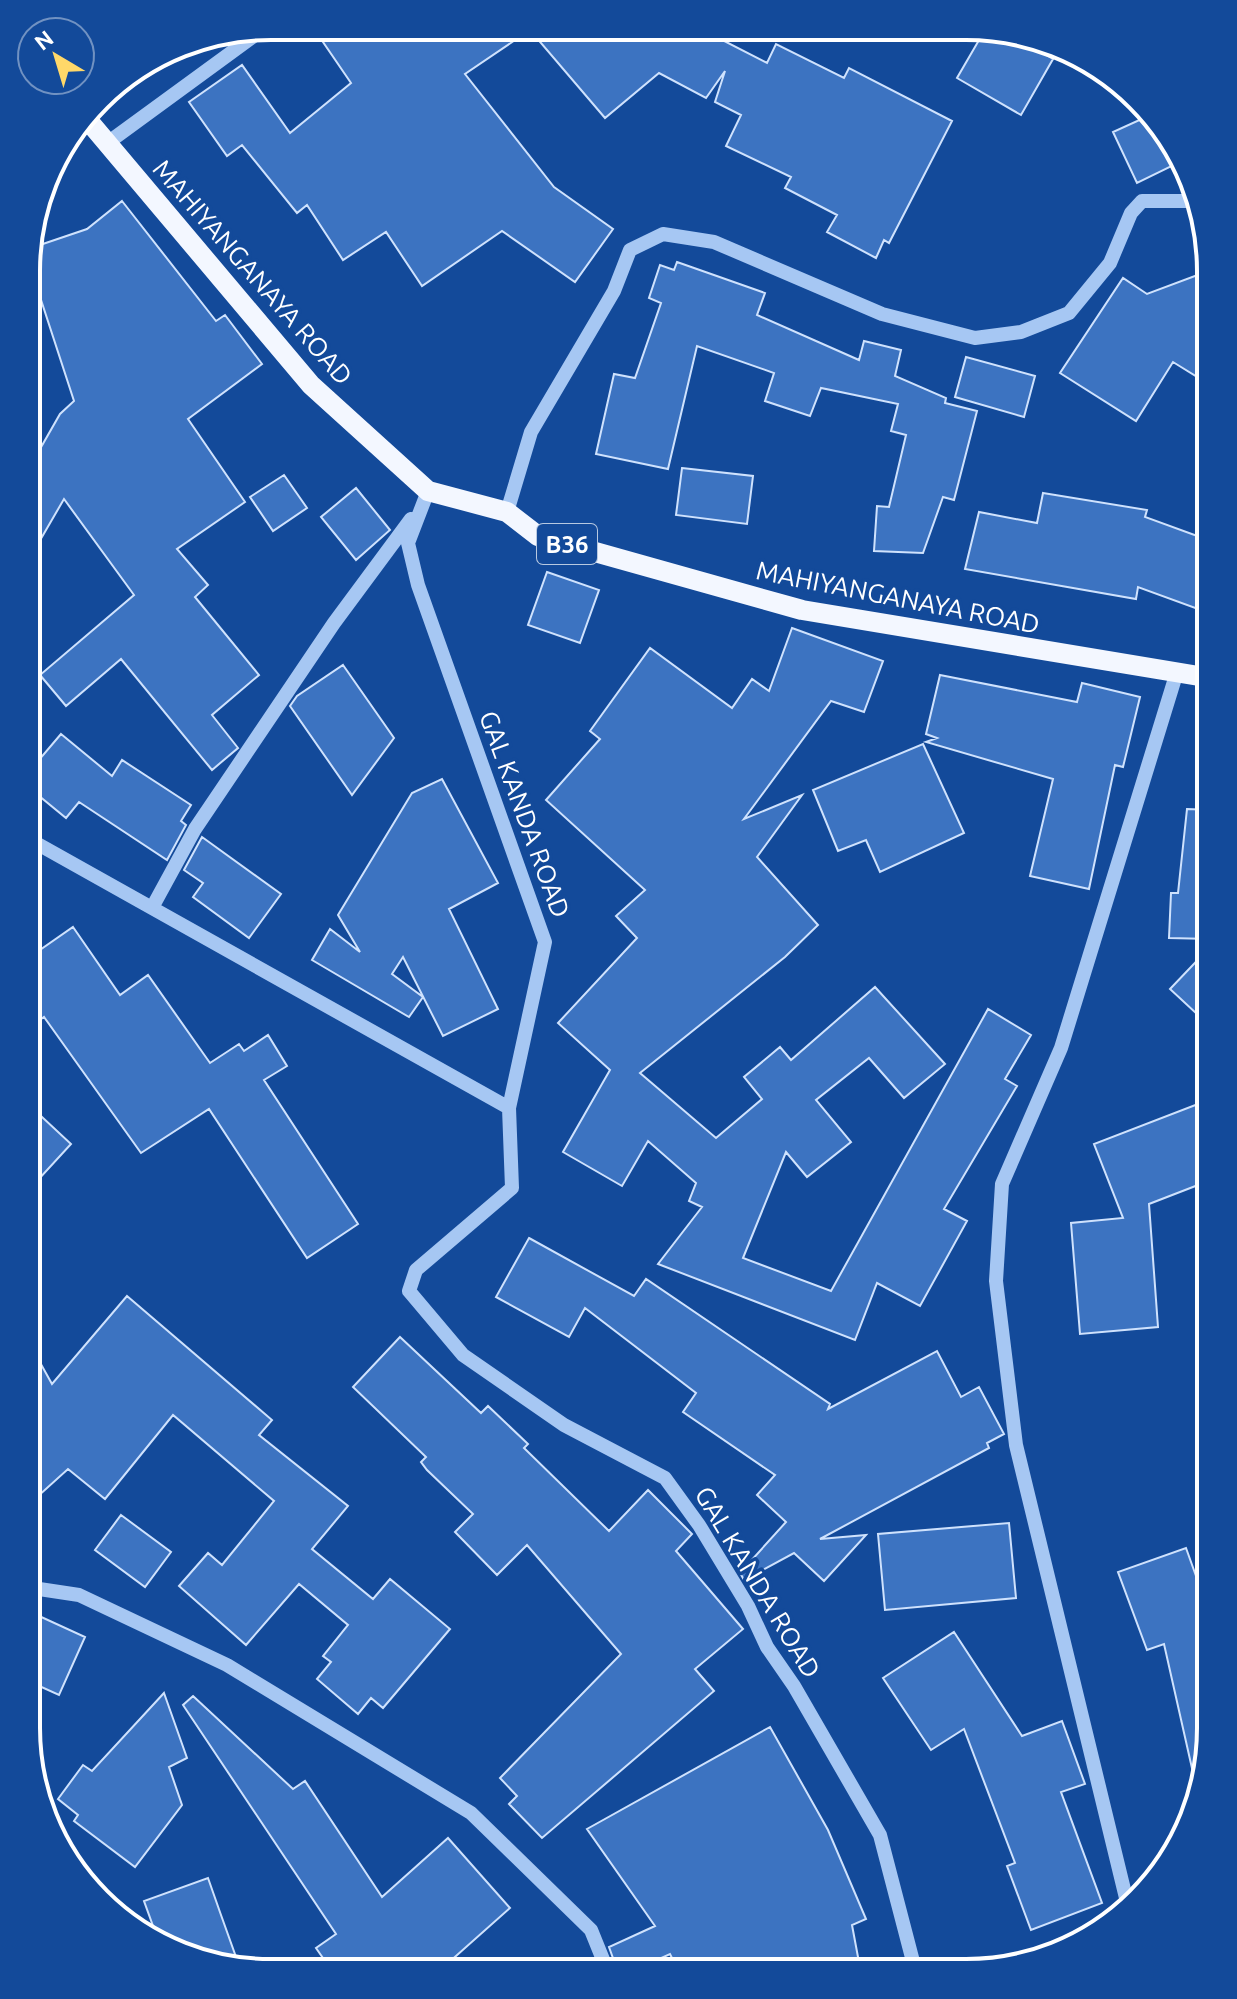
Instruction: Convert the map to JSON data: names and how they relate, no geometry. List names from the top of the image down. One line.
{"streets":{"main road":["MAHIYANGANAYA ROAD","B36"],"street":["GAL KANDA ROAD"]},"crossings":[["MAHIYANGANAYA ROAD","GAL KANDA ROAD"]],"north":"top left"}
